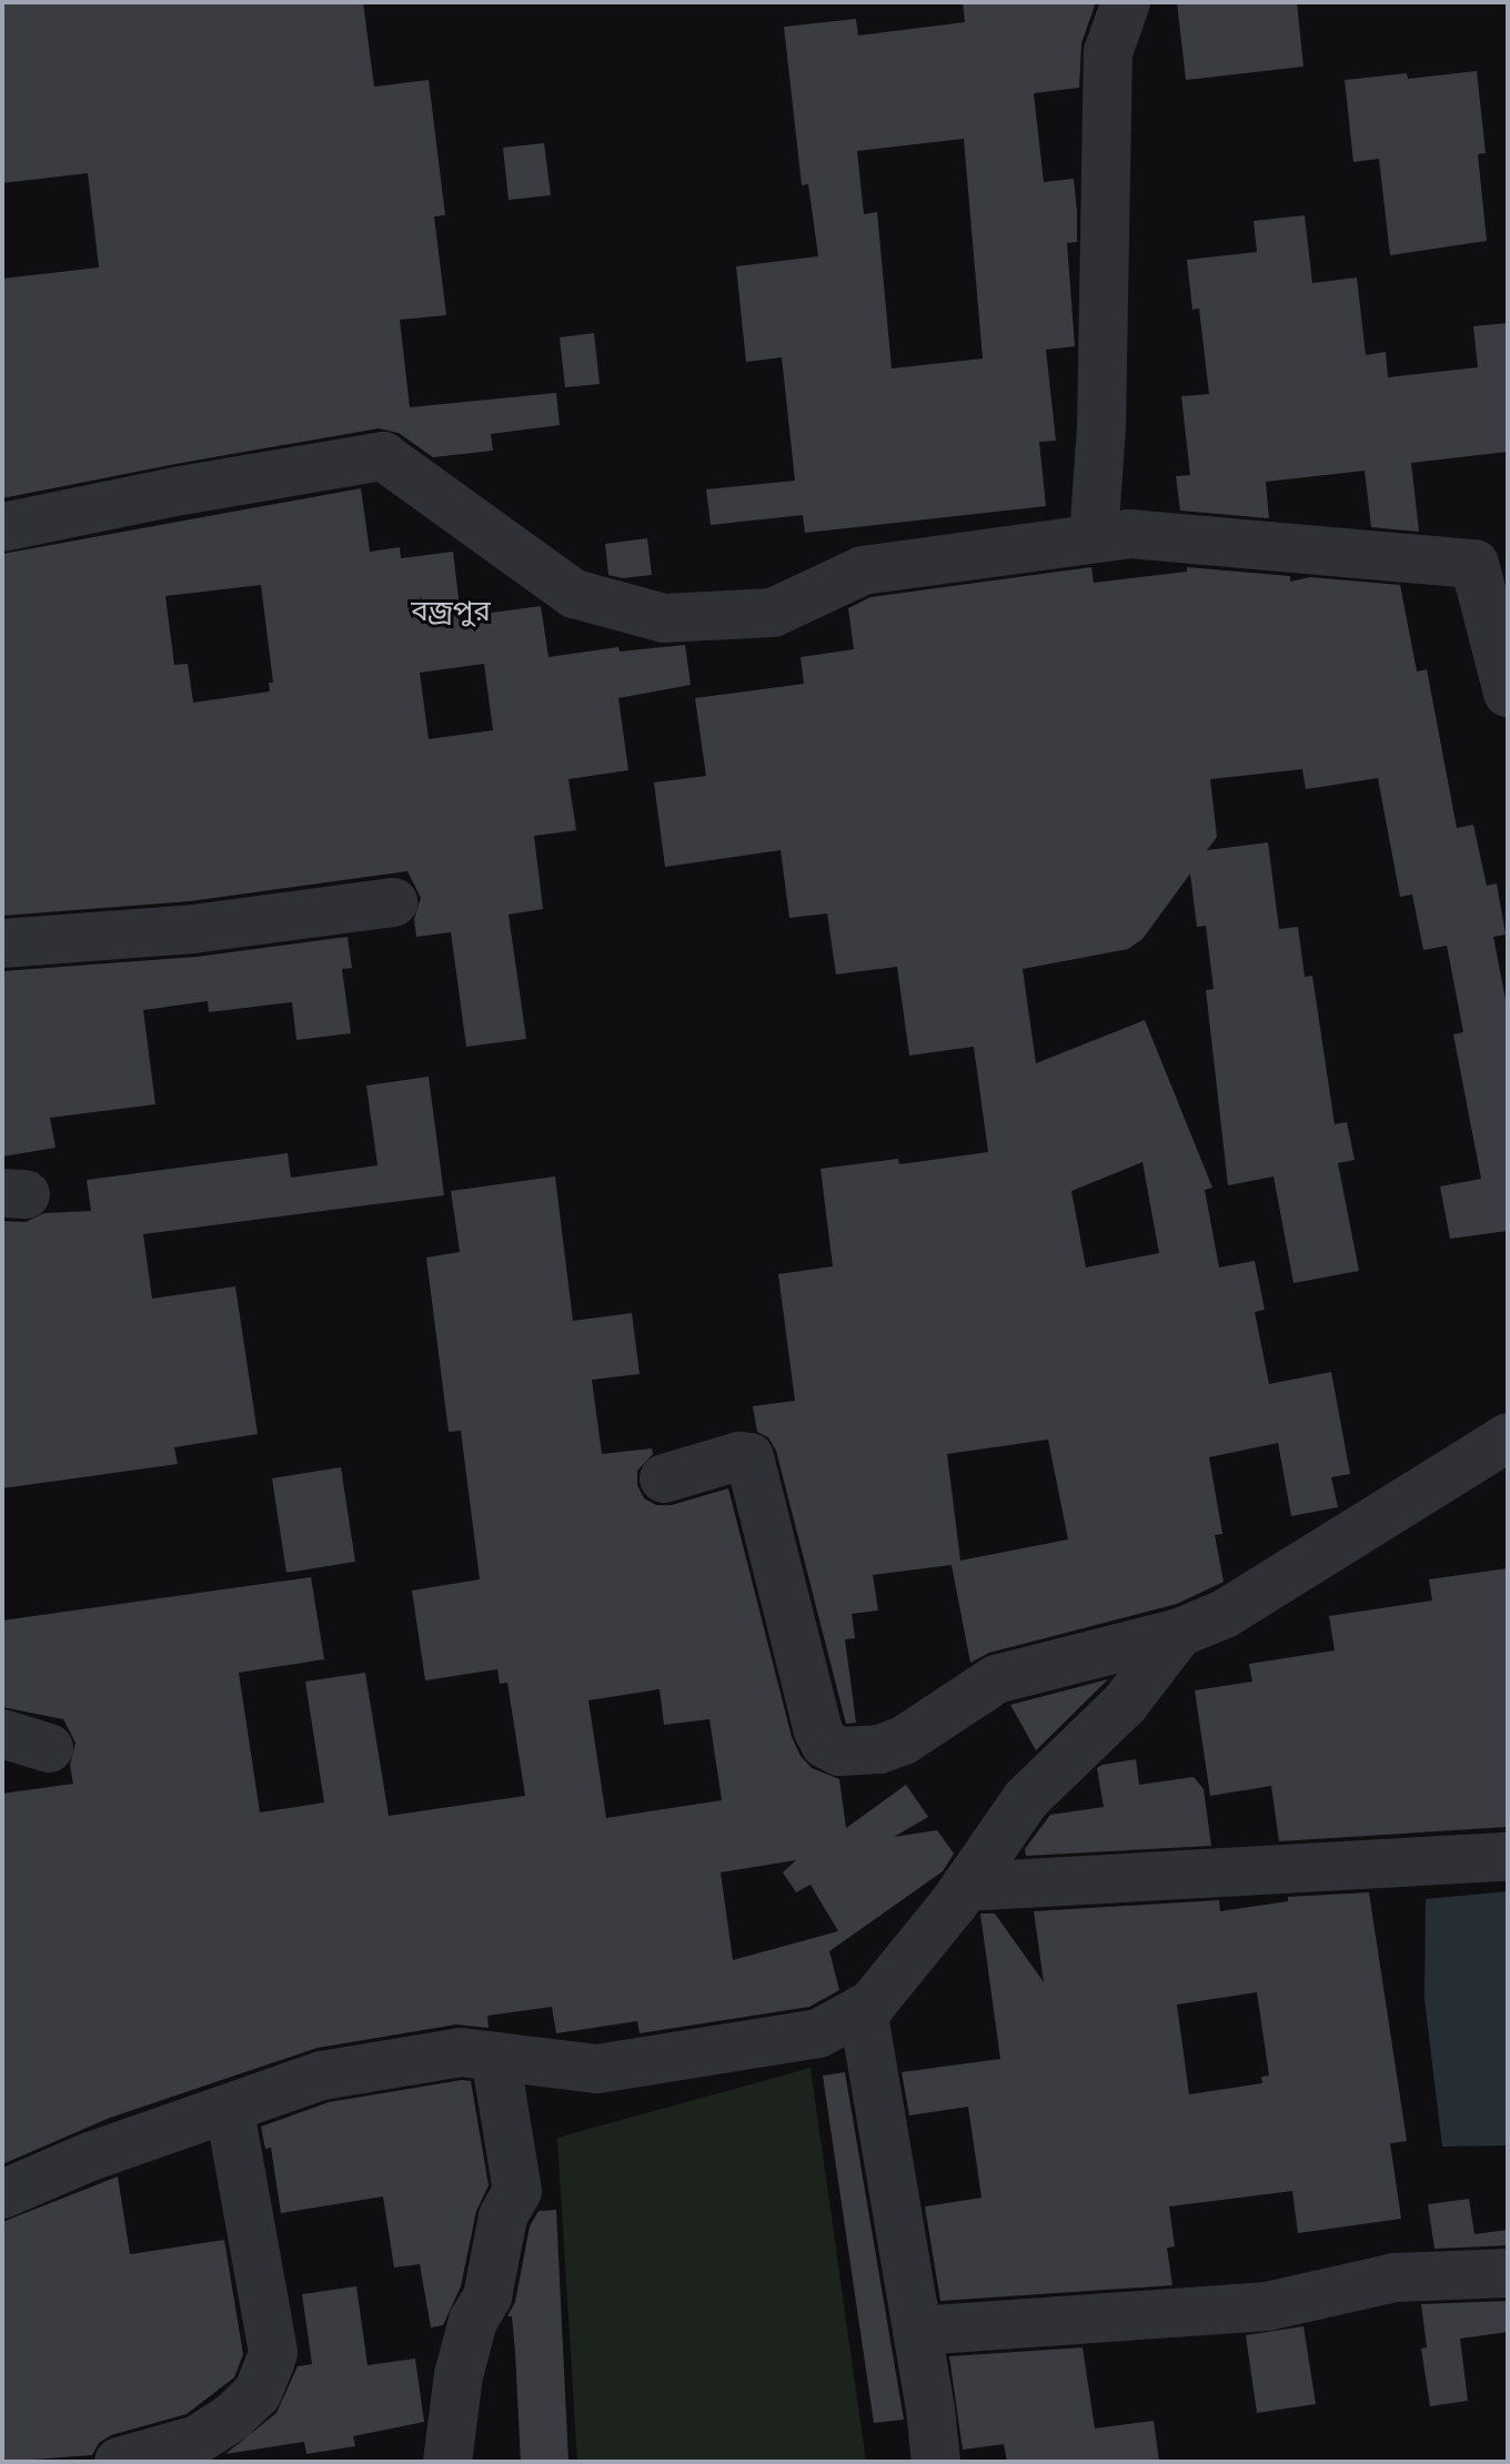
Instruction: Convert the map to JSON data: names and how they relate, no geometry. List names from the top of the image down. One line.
{"districts":["বজ্রপুর"]}
